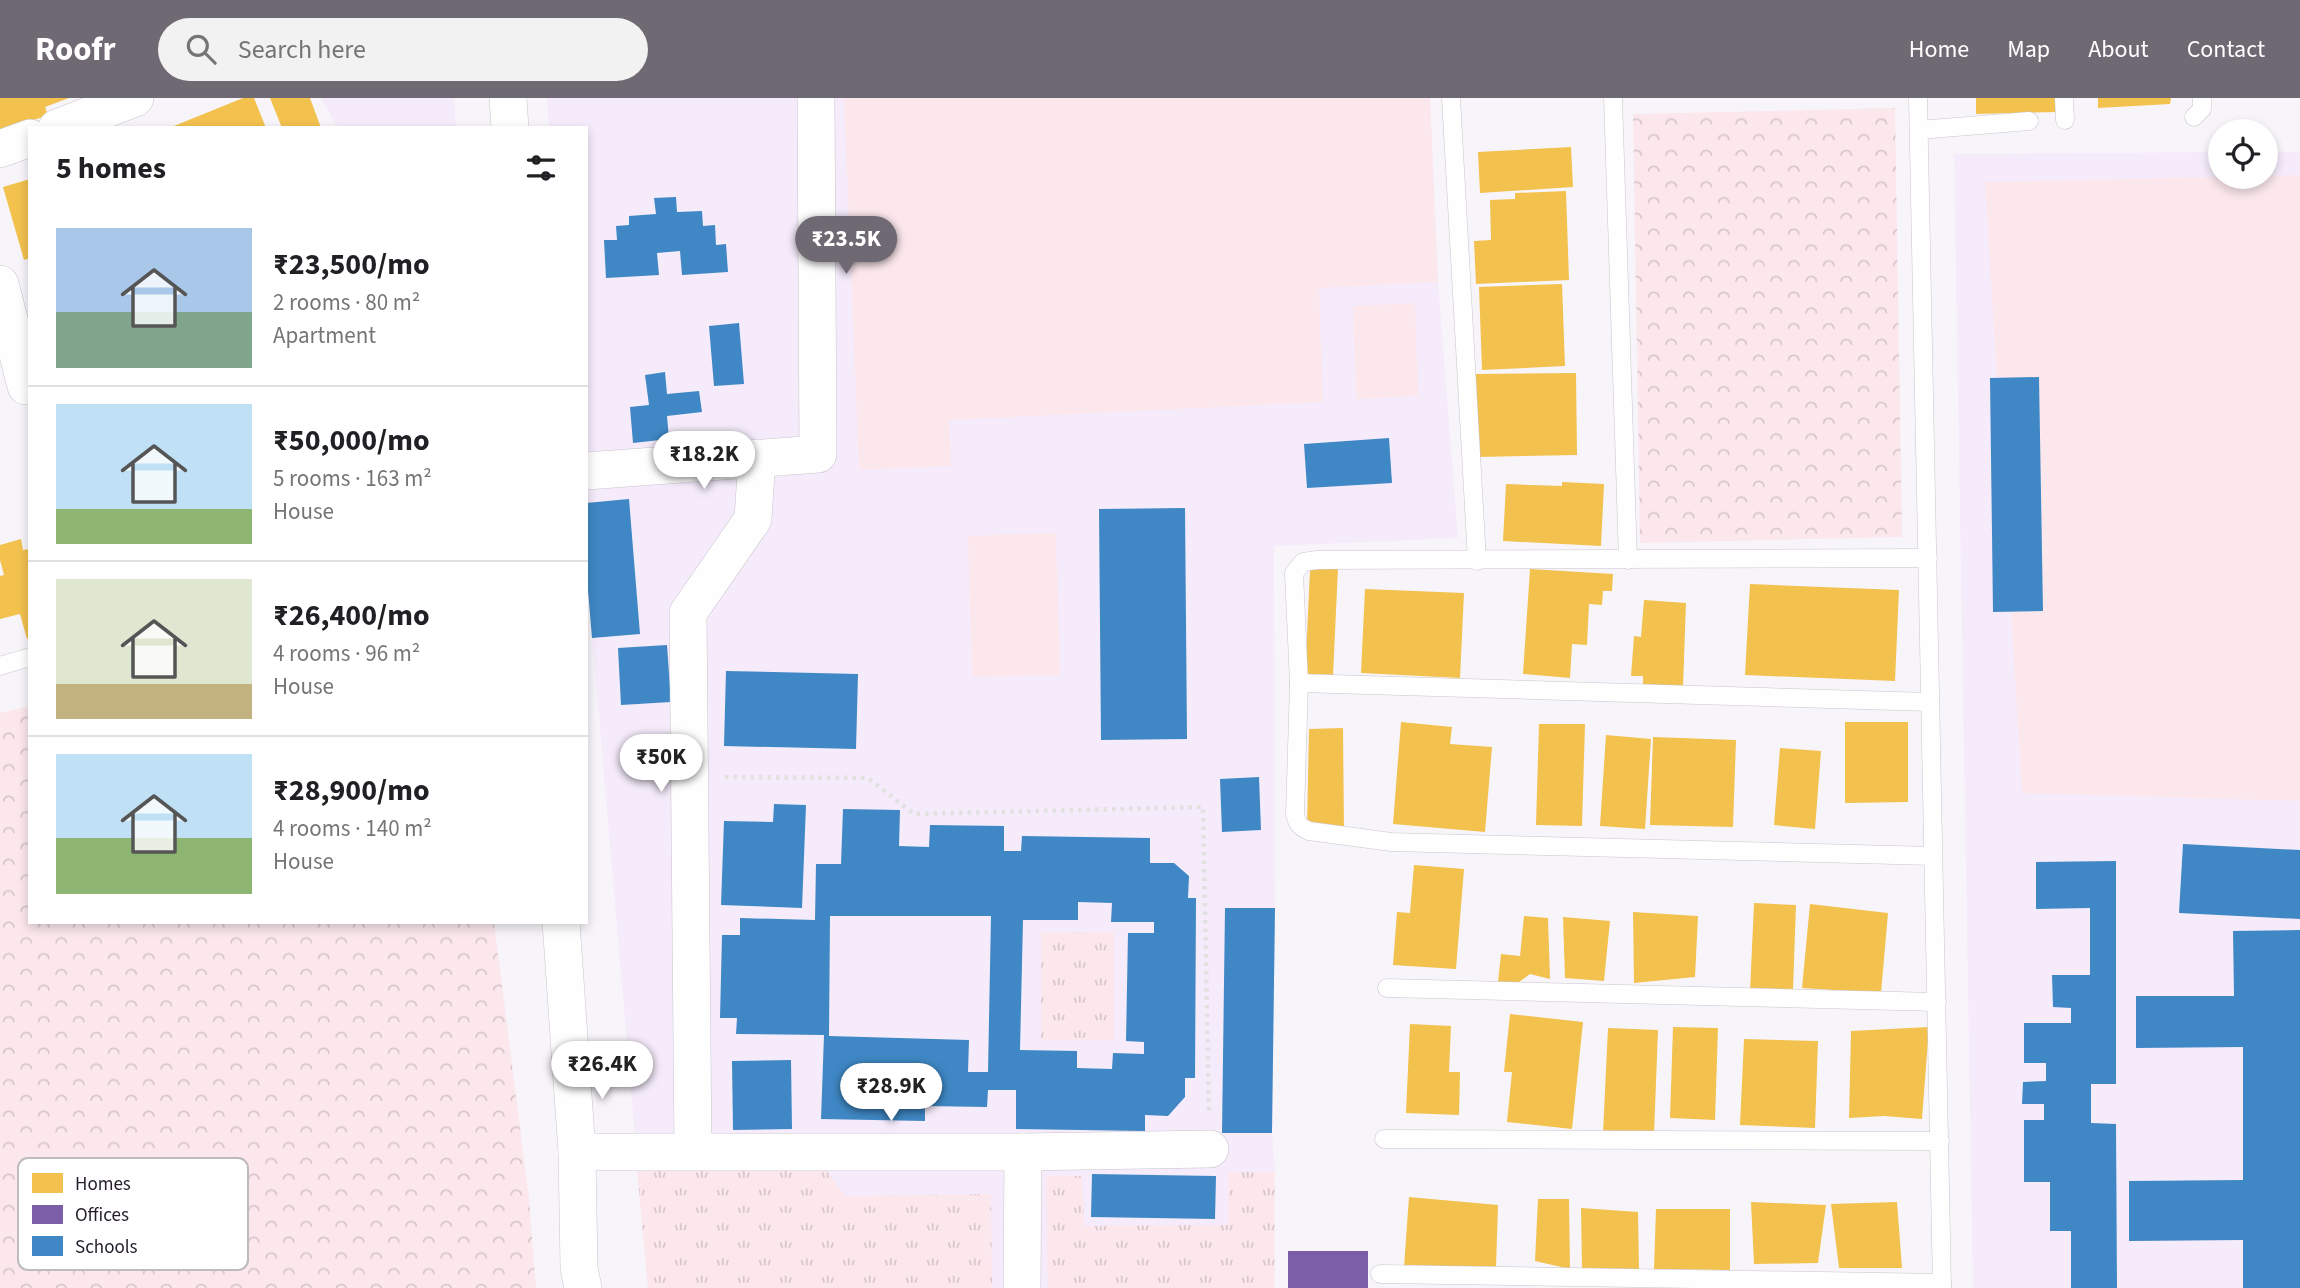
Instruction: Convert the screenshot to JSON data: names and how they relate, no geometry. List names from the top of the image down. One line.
{"legend":["Homes","Offices","Schools"],"page":{"header":"Roofr","search":"Search here","nav":["Home","Map","About","Contact"],"heading":"5 homes","list":[{"name":"₹23,500/mo","note":"2 rooms · 80 m² · Apartment"},{"name":"₹50,000/mo","note":"5 rooms · 163 m² · House"},{"name":"₹26,400/mo","note":"4 rooms · 96 m² · House"},{"name":"₹28,900/mo","note":"4 rooms · 140 m² · House"}],"price":["₹23.5K","₹18.2K","₹50K","₹26.4K","₹28.9K"]}}
